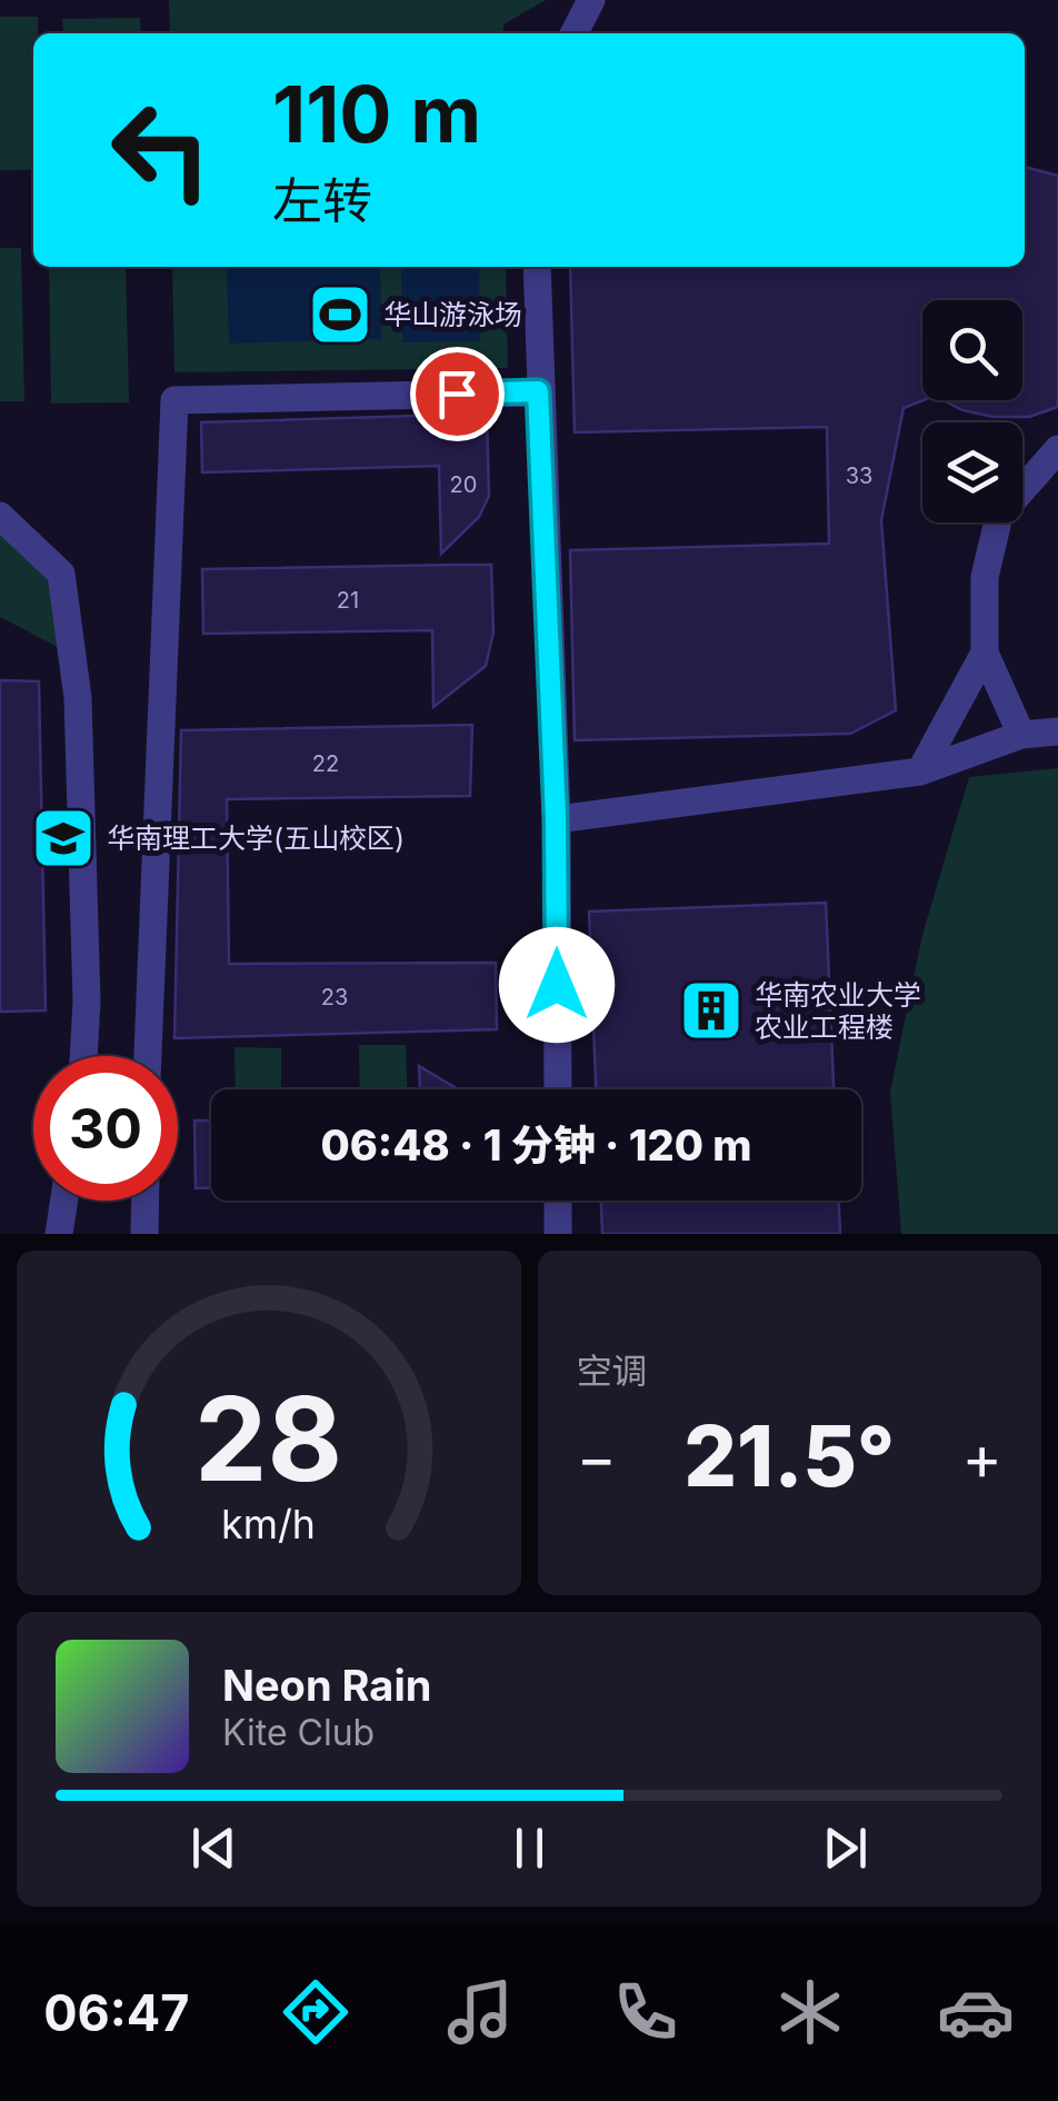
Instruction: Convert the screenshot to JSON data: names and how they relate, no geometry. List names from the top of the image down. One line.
{"places":{"sports":["华山游泳场"],"school or university":["华南理工大学(五山校区)"],"building":["华南农业大学 农业工程楼"]},"house_numbers":["33","20","21","22","23"],"page":{"turn":["110 m","左转"],"limit":"30","trip":"06:48 · 1 分钟 · 120 m","tile":"空调","heat":["−","21.5°","+"],"song":["Neon Rain","Kite Club"],"tabs":"06:47","gauge":["28","km/h"]}}
